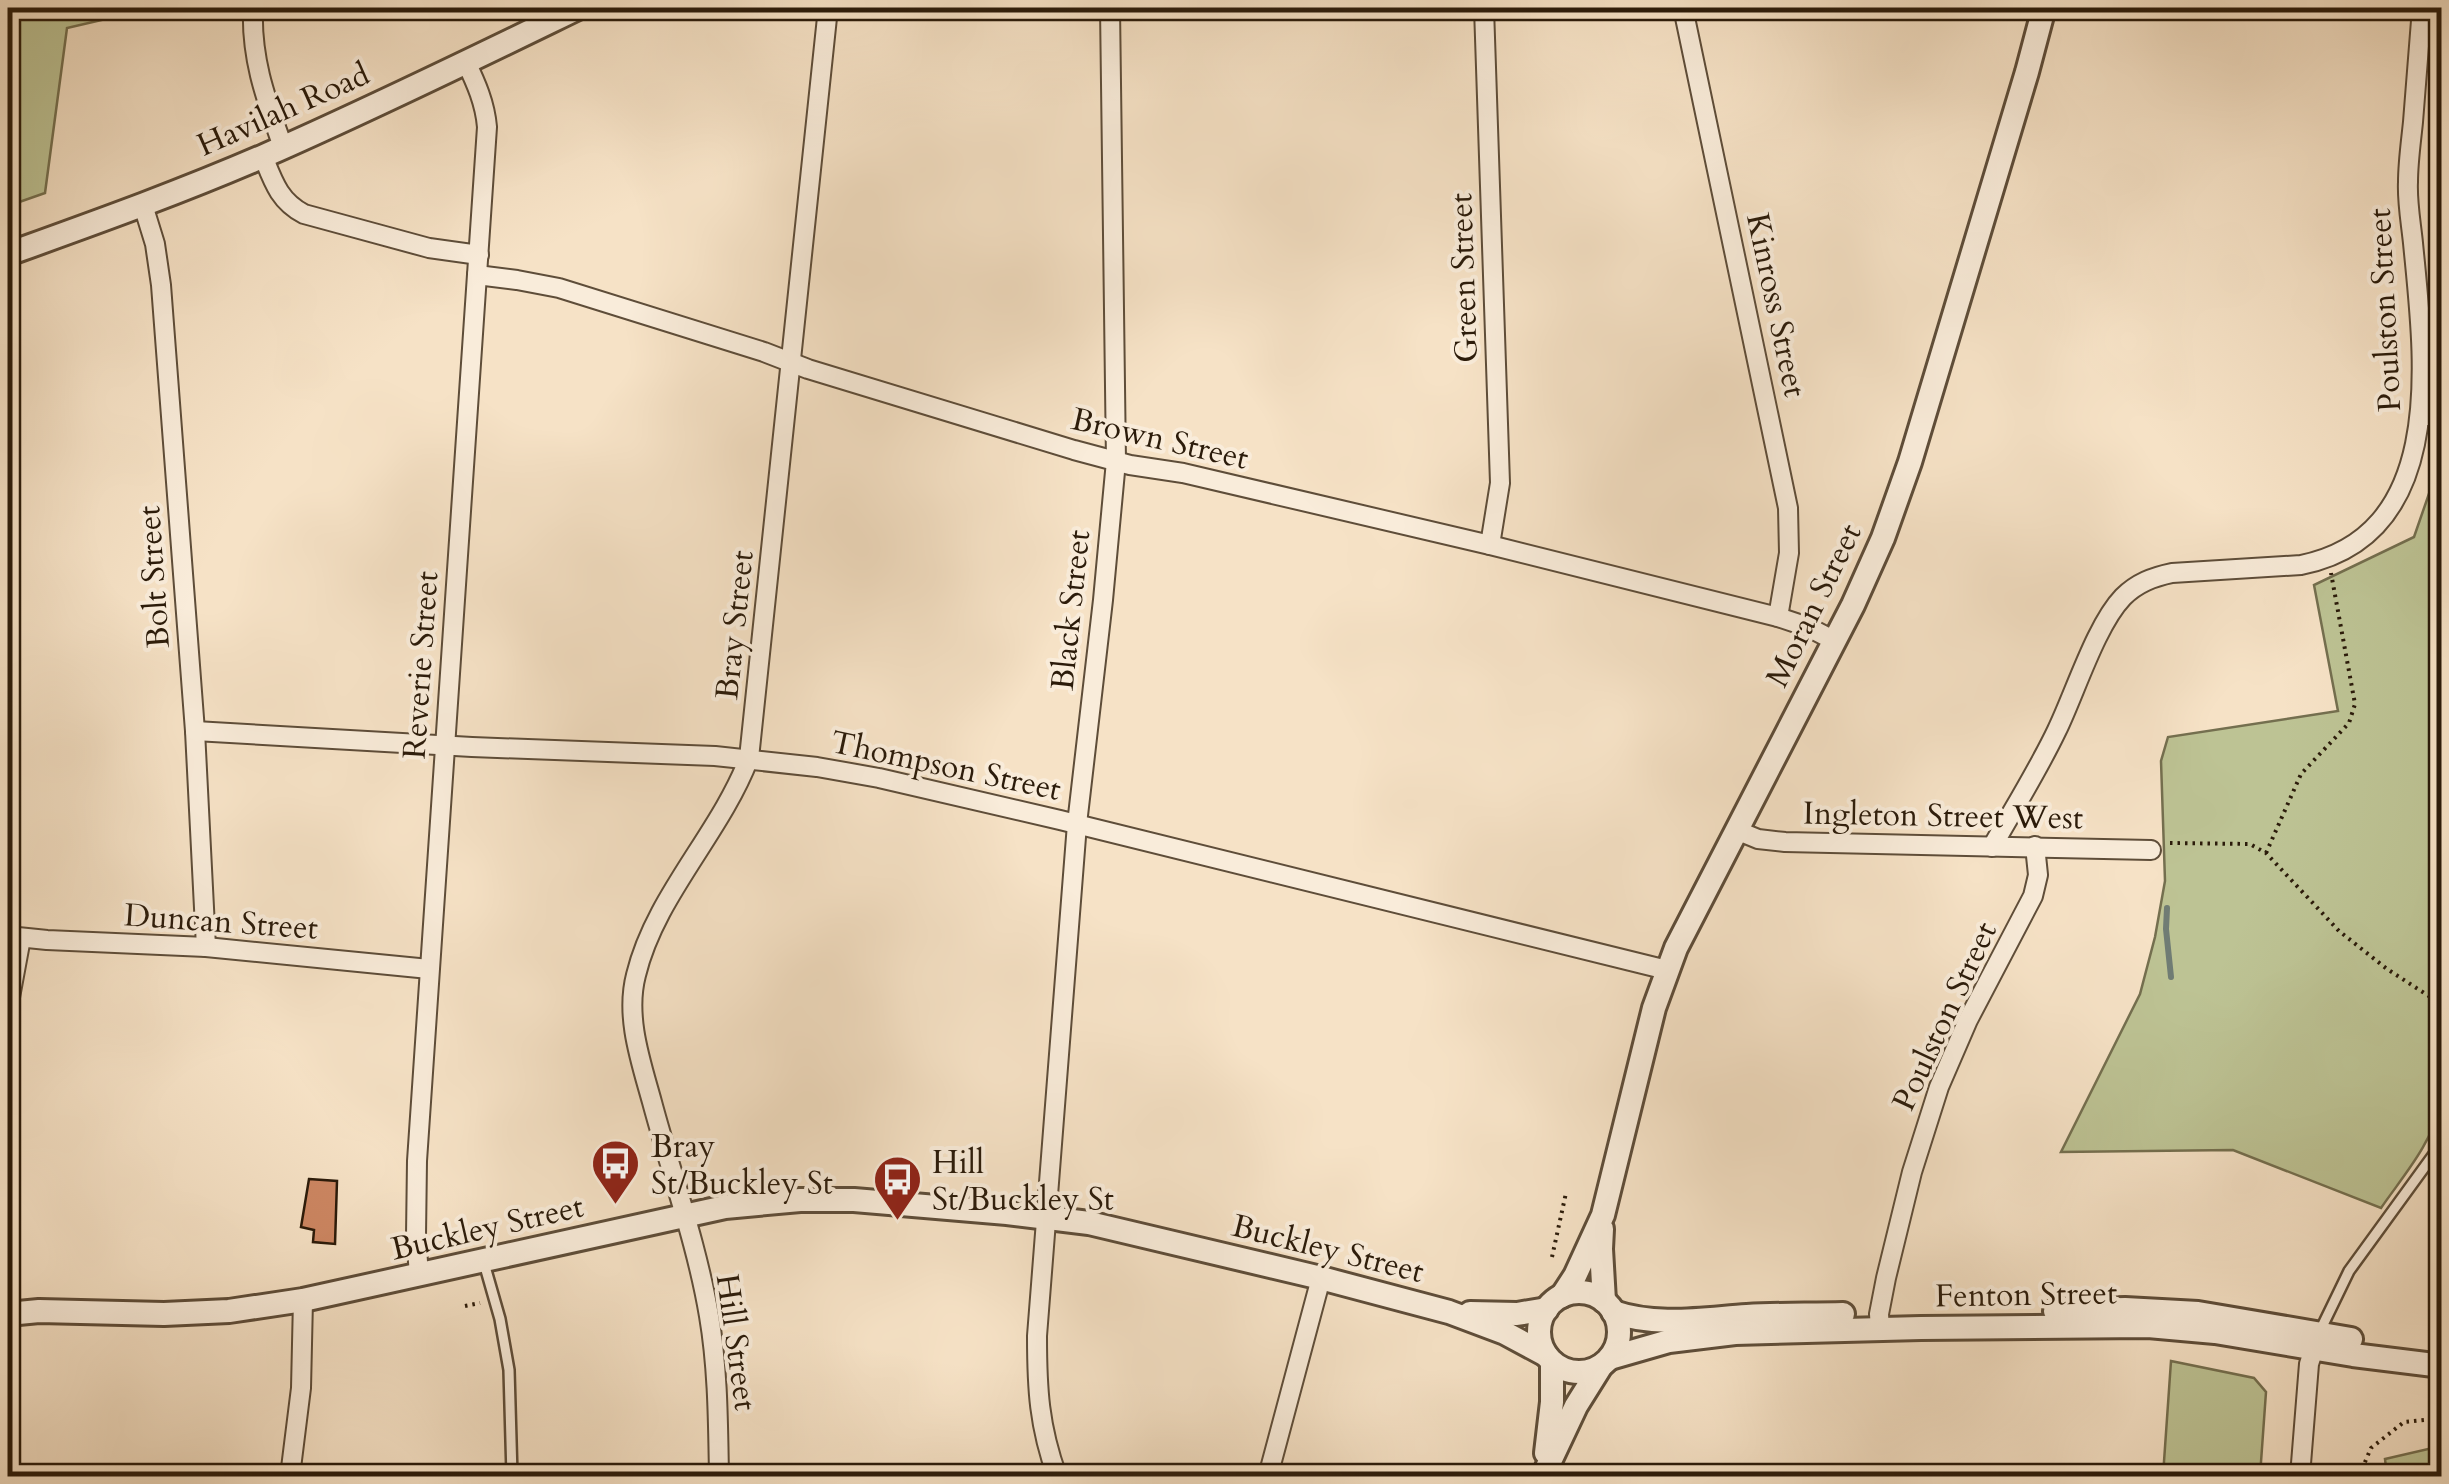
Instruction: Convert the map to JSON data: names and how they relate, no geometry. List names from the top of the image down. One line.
{"streets":{"street":["Havilah Road","Green Street","Kinross Street","Poulston Street","Brown Street","Bolt Street","Moran Street","Black Street","Bray Street","Reverie Street","Thompson Street","Ingleton Street West","Duncan Street","Buckley Street","Fenton Street","Hill Street"]},"crossings":[["Havilah Road","Bolt Street"],["Havilah Road","Reverie Street"],["Green Street","Brown Street"],["Kinross Street","Brown Street"],["Poulston Street","Ingleton Street West"],["Poulston Street","Fenton Street"],["Brown Street","Moran Street"],["Brown Street","Black Street"],["Brown Street","Bray Street"],["Brown Street","Reverie Street"],["Bolt Street","Thompson Street"],["Bolt Street","Duncan Street"],["Moran Street","Thompson Street"],["Moran Street","Ingleton Street West"],["Moran Street","Buckley Street"],["Moran Street","Fenton Street"],["Black Street","Thompson Street"],["Black Street","Buckley Street"],["Bray Street","Thompson Street"],["Bray Street","Buckley Street"],["Bray Street","Hill Street"],["Reverie Street","Thompson Street"],["Reverie Street","Duncan Street"],["Reverie Street","Buckley Street"],["Buckley Street","Fenton Street"],["Buckley Street","Hill Street"]],"places":{"bus stop":["Bray St/Buckley St","Hill St/Buckley St"]}}
